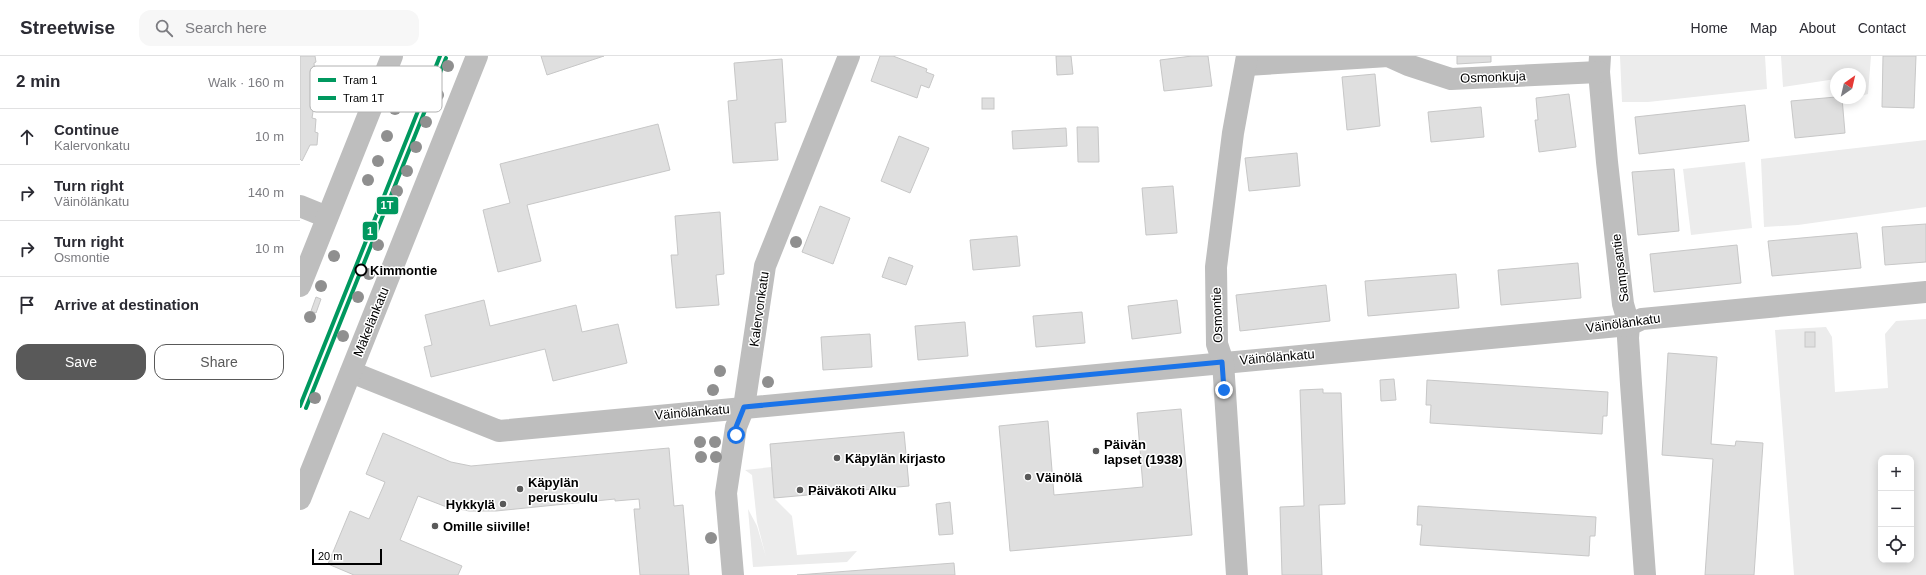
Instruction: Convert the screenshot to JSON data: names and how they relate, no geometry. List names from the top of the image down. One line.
{"streets":{"street":["Osmonkuja","Sampsantie","Kalervonkatu","Osmontie","Mäkelänkatu","Väinölänkatu"]},"crossings":[["Osmonkuja","Sampsantie"],["Osmonkuja","Osmontie"],["Sampsantie","Väinölänkatu"],["Kalervonkatu","Väinölänkatu"],["Osmontie","Väinölänkatu"],["Mäkelänkatu","Väinölänkatu"]],"places":["Kimmontie","Päivän lapset (1938)","Käpylän kirjasto","Väinölä","Käpylän peruskoulu","Päiväkoti Alku","Hykkylä","Omille siiville!"],"lines":["tram line 1","tram line 1T"],"legend":["Tram 1","Tram 1T"],"scale_bar":"20 m","north":"top right","page":{"header":"Streetwise","search":"Search here","nav":["Home","Map","About","Contact"],"heading":["2 min","Walk · 160 m"],"list":[["Continue","Kalervonkatu","10 m"],["Turn right","Väinölänkatu","140 m"],["Turn right","Osmontie","10 m"],"Arrive at destination"],"buttons":["Save","Share"],"map_buttons":["+","−"],"scale":"20 m"}}
